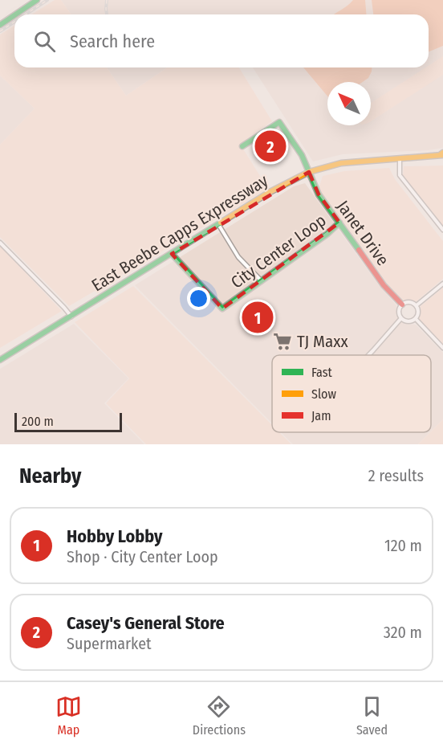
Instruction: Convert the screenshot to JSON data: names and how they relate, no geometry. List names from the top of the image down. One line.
{"streets":{"street":["East Beebe Capps Expressway","Janet Drive","City Center Loop"]},"crossings":[["East Beebe Capps Expressway","Janet Drive"],["East Beebe Capps Expressway","City Center Loop"],["Janet Drive","City Center Loop"]],"places":{"supermarket":["TJ Maxx"]},"legend":["Fast","Slow","Jam"],"scale_bar":"200 m","north":"top left","page":{"search":"Search here","pins":["2","1"],"scale":"200 m","heading":["Nearby","2 results"],"list":[{"mark":"1","name":"Hobby Lobby","note":"Shop · City Center Loop","value":"120 m"},{"mark":"2","name":"Casey's General Store","note":"Supermarket","value":"320 m"}],"nav":["Map","Directions","Saved"]}}
